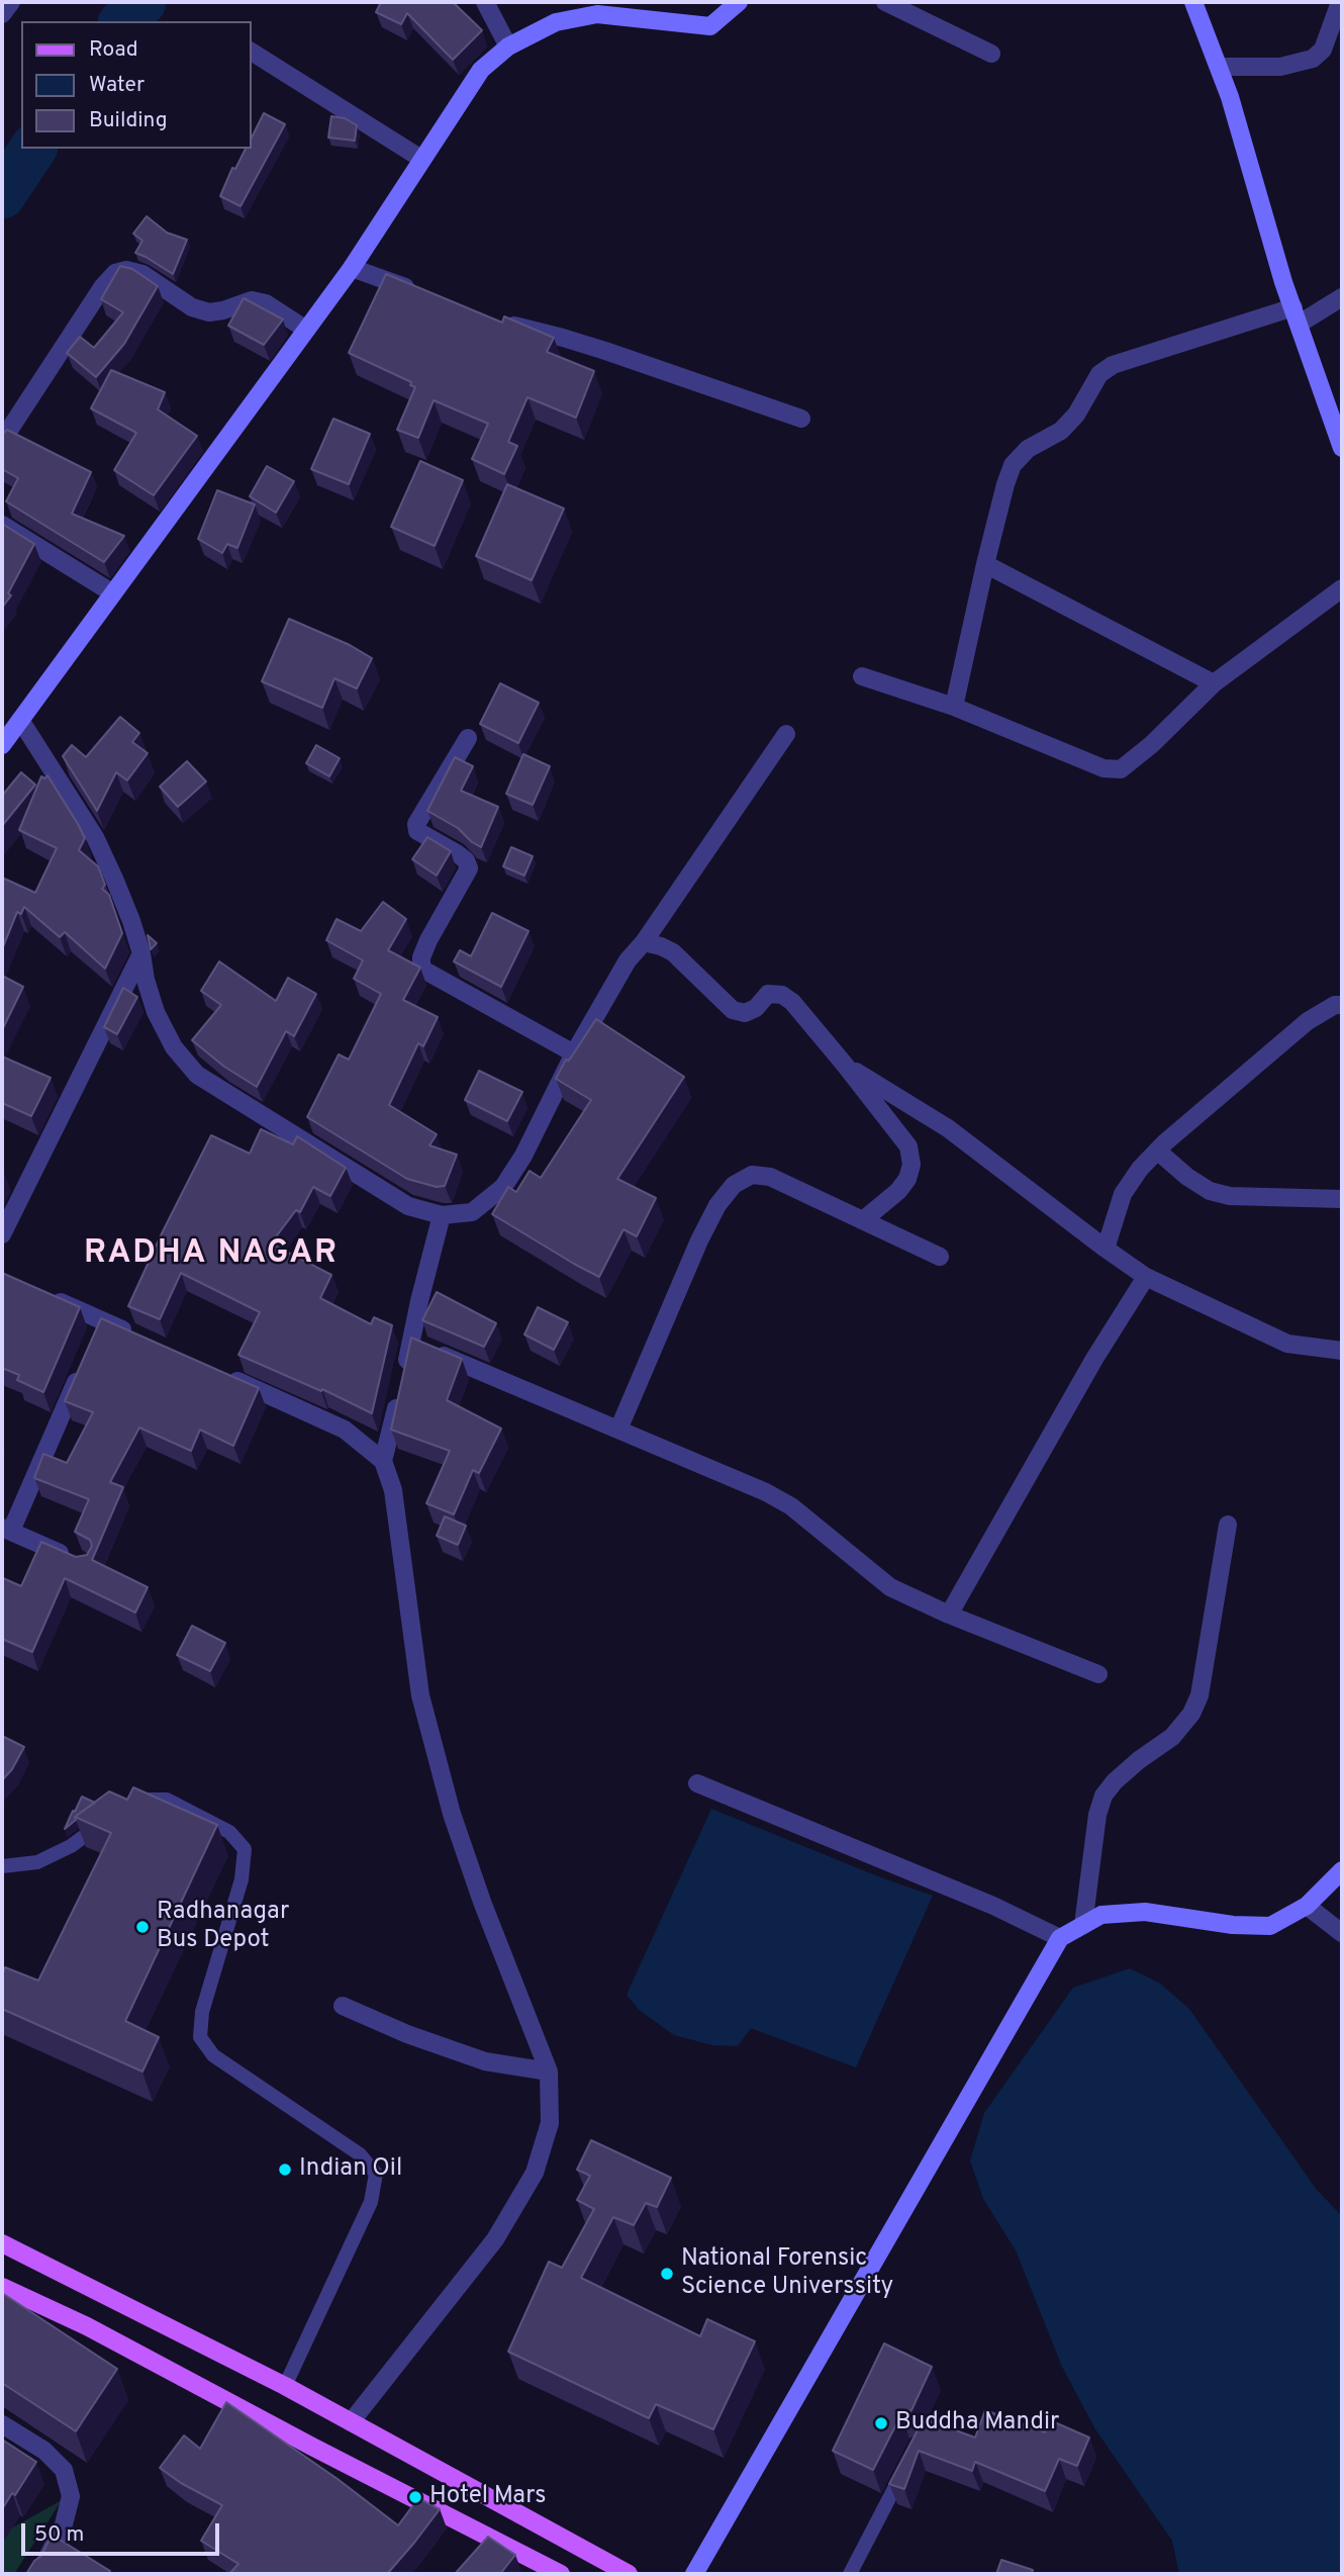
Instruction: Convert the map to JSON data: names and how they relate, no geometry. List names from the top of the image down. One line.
{"districts":["RADHA NAGAR"],"places":["Radhanagar Bus Depot","Indian Oil","National Forensic Science Universsity","Buddha Mandir","Hotel Mars"],"legend":["Road","Water","Building"],"scale_bar":"50 m"}
